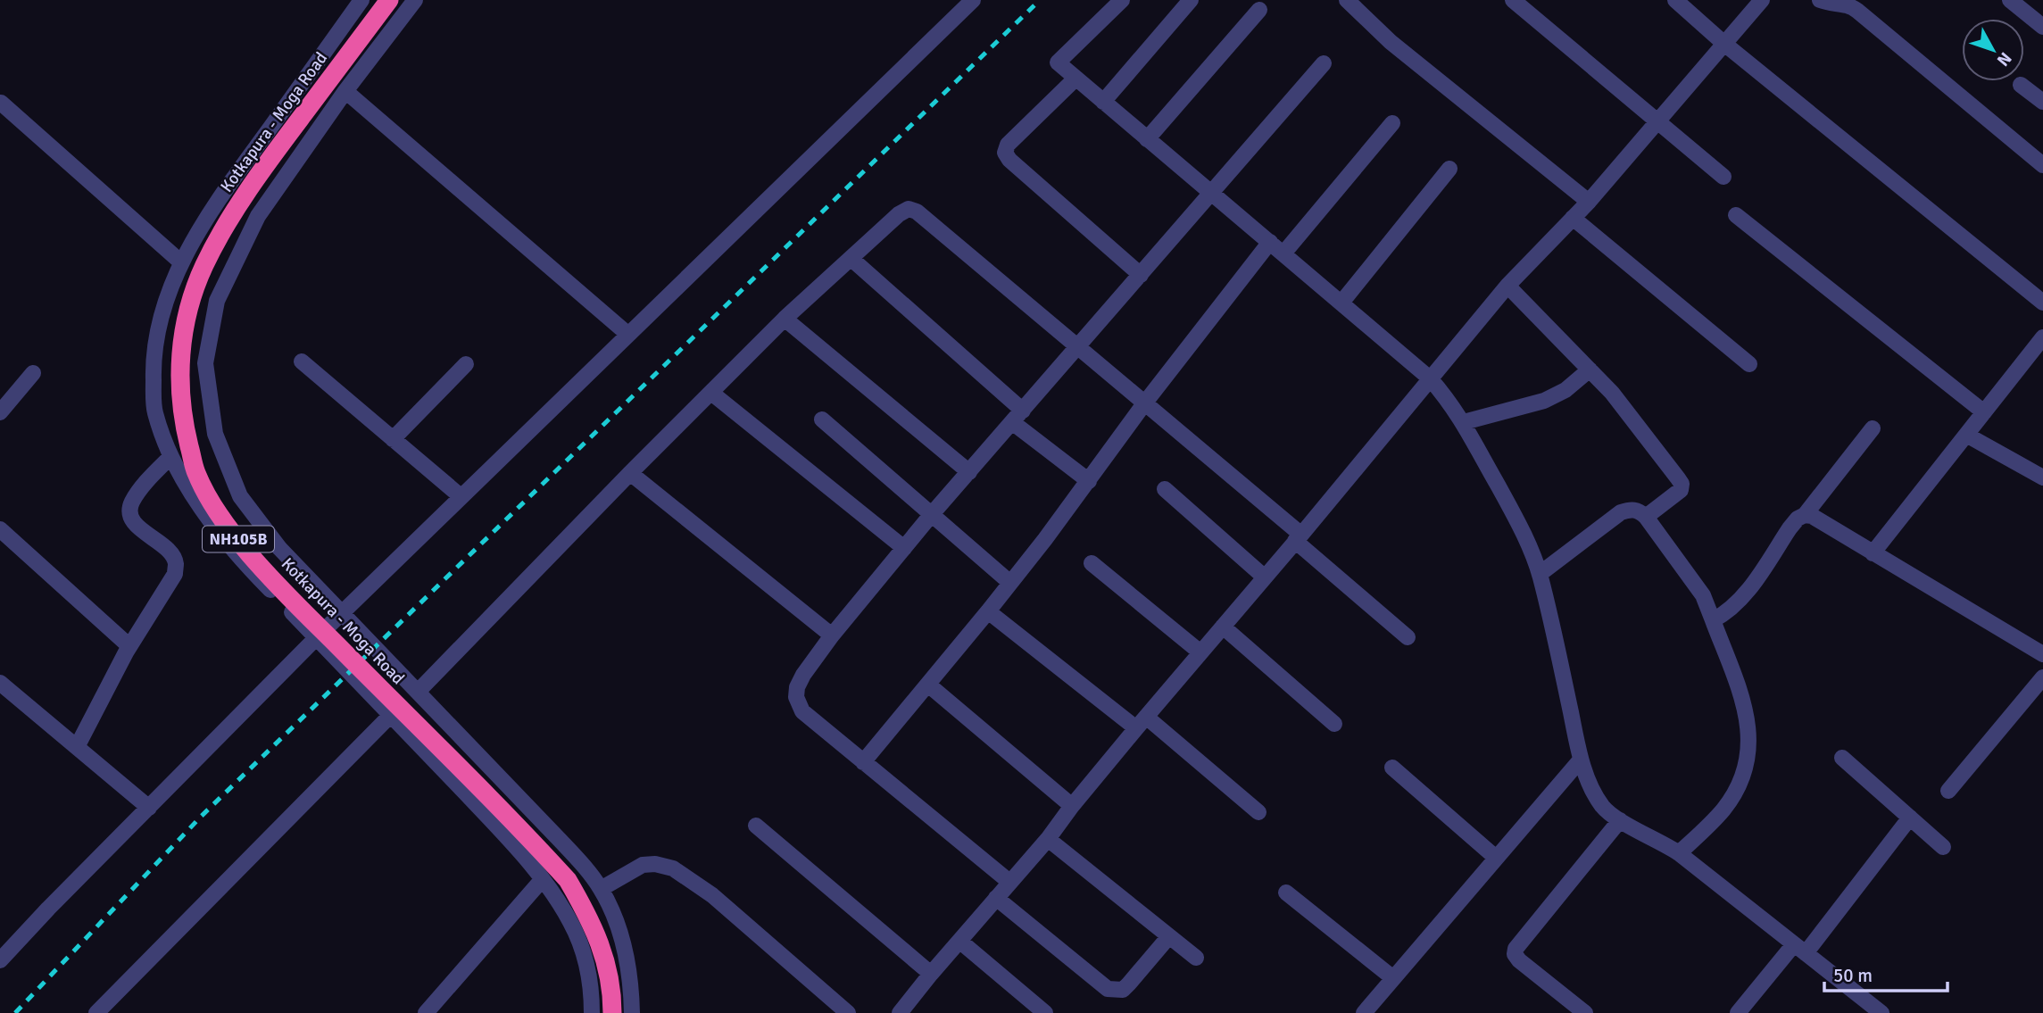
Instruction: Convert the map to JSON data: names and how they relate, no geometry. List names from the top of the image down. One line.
{"streets":{"highway":["Kotkapura - Moga Road","NH105B"]},"scale_bar":"50 m","north":"bottom right"}
